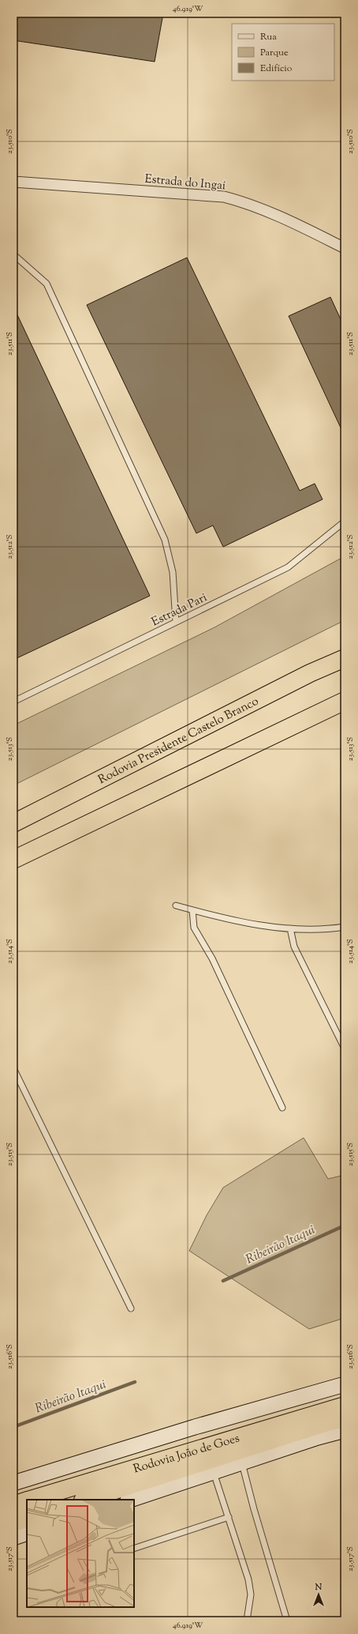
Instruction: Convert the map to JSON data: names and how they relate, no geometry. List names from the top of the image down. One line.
{"streets":{"highway":["Rodovia Presidente Castelo Branco","Rodovia João de Goes"],"street":["Estrada do Ingaí"],"lane":["Estrada Pari"]},"water":["Ribeirão Itaqui"],"legend":["Rua","Parque","Edifício"],"north":"top","coordinates":["46.919°W","23.510°S","23.511°S","23.512°S","23.513°S","23.514°S","23.515°S","23.516°S","23.517°S"]}
